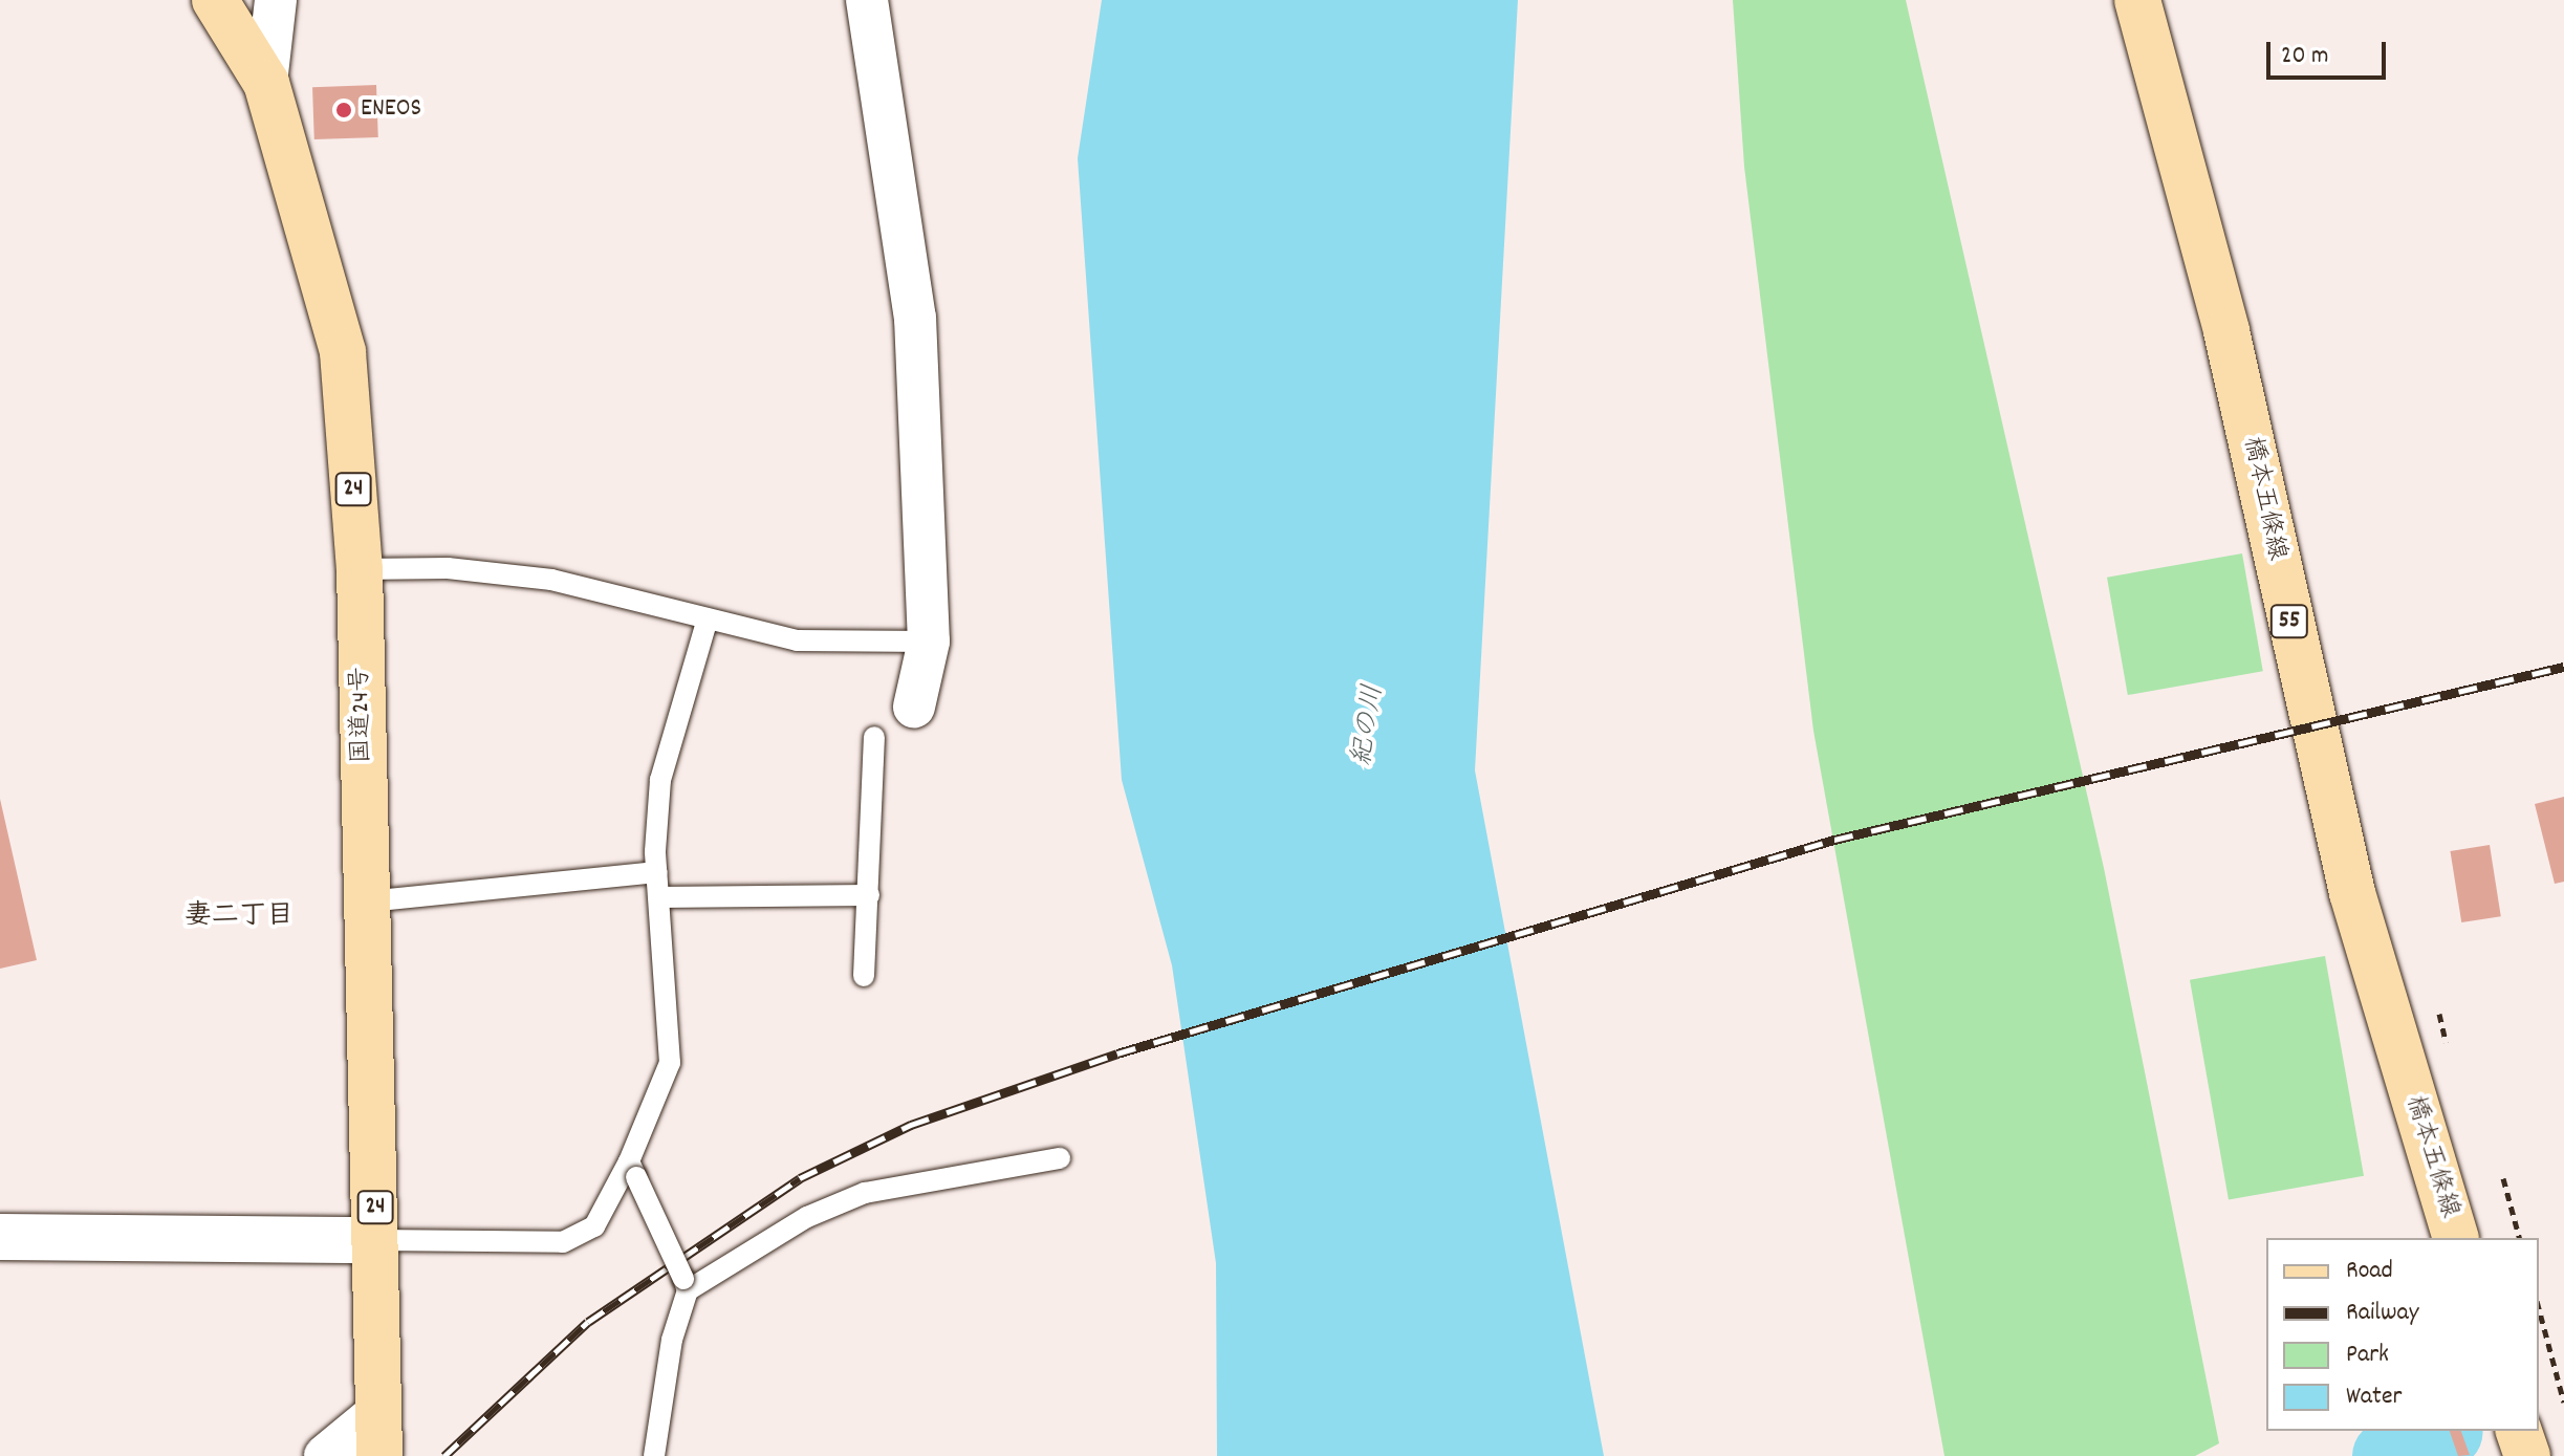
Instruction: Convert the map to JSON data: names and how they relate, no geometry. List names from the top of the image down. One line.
{"streets":{"main road":["24","橋本五條線","55","国道24号"]},"districts":["妻二丁目"],"water":["紀の川"],"places":["ENEOS"],"legend":["Road","Railway","Park","Water"],"scale_bar":"20 m"}
